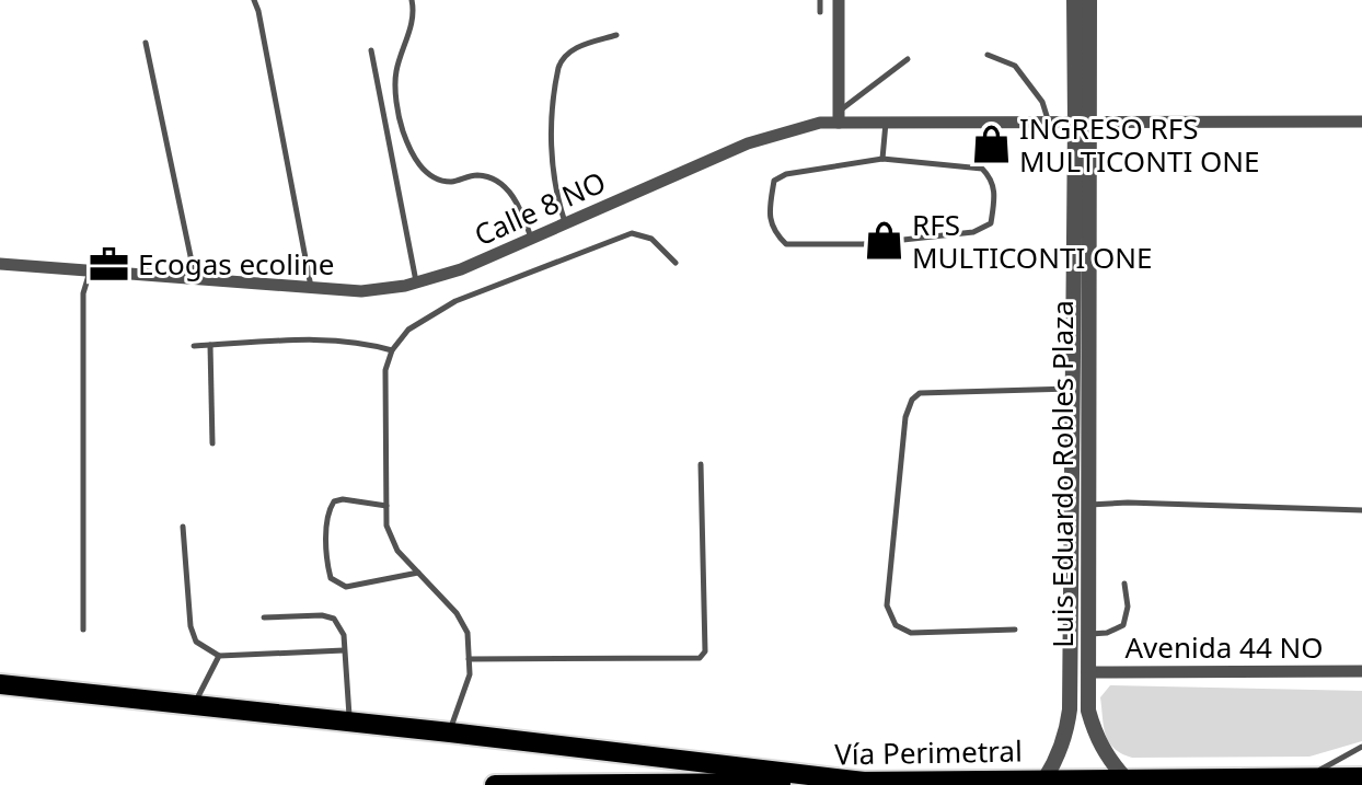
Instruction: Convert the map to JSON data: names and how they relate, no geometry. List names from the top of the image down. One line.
{"streets":{"highway":["Vía Perimetral"],"street":["Calle 8 NO","Luis Eduardo Robles Plaza","Avenida 44 NO"]},"crossings":[["Calle 8 NO","Luis Eduardo Robles Plaza"],["Luis Eduardo Robles Plaza","Avenida 44 NO"],["Luis Eduardo Robles Plaza","Vía Perimetral"]],"places":{"shop":["INGRESO RFS MULTICONTI ONE","RFS MULTICONTI ONE"],"office":["Ecogas ecoline"]}}
